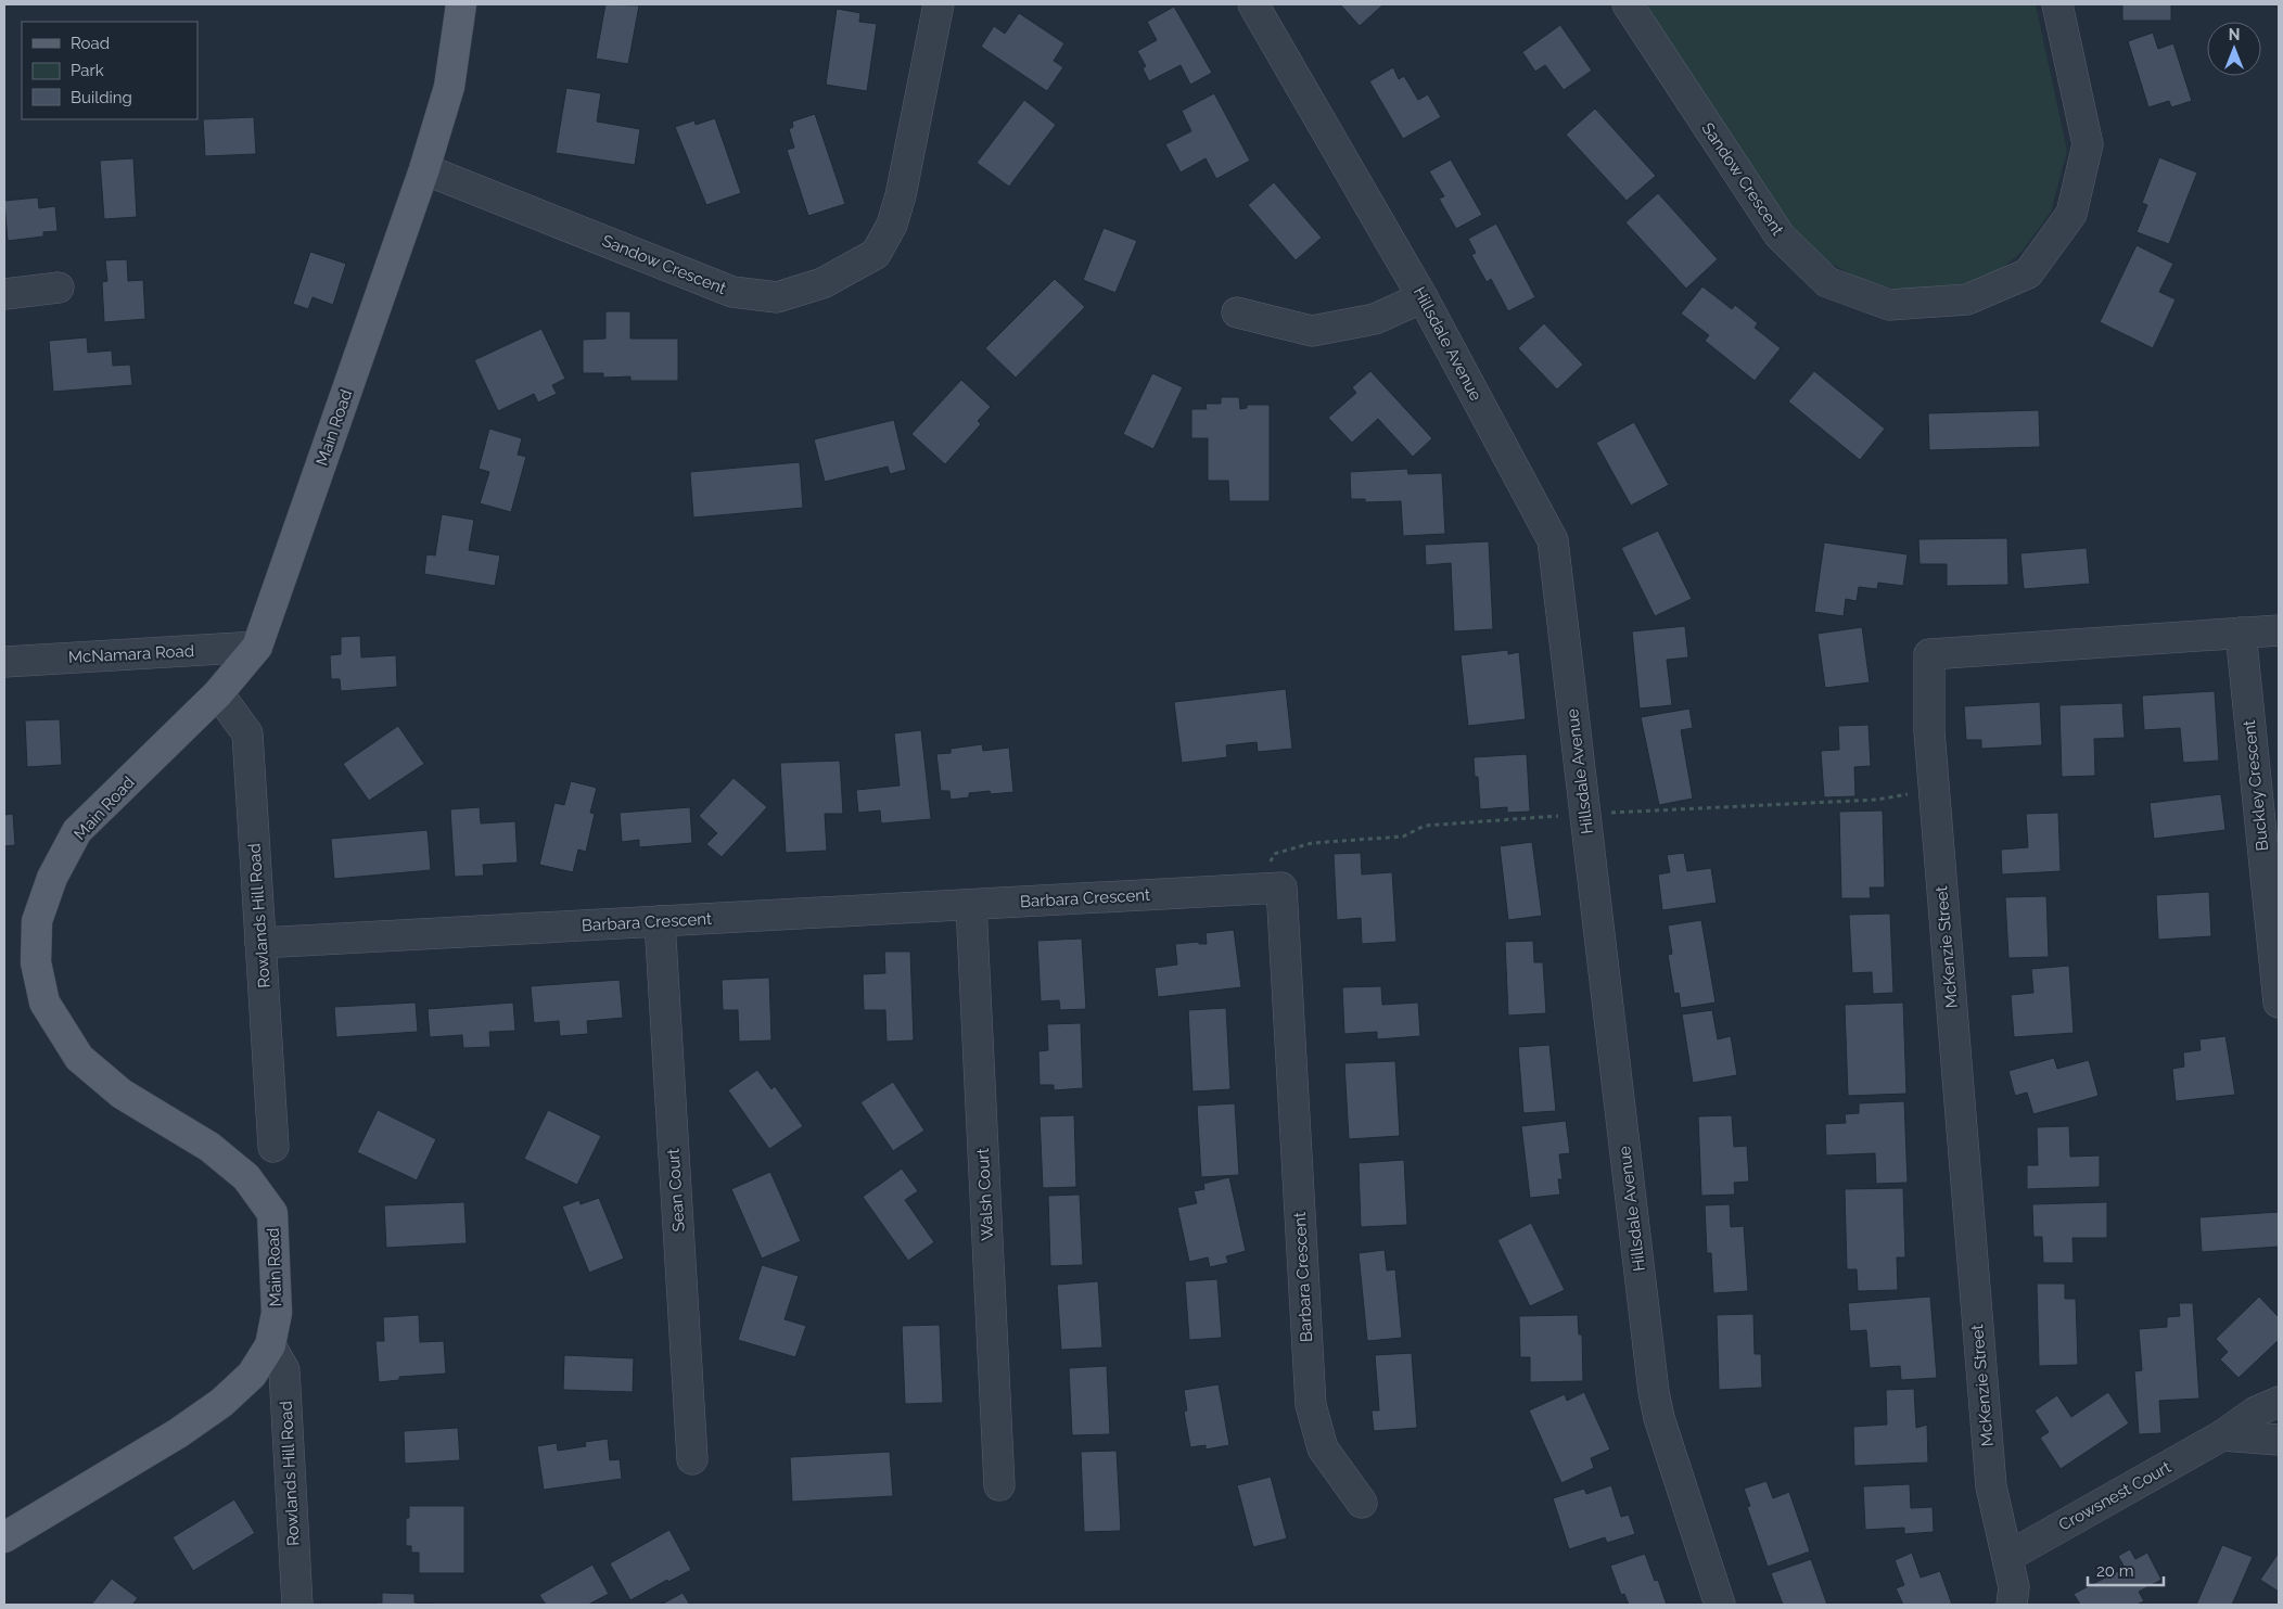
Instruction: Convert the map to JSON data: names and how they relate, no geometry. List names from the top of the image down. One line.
{"streets":{"main road":["Main Road"],"street":["Sandow Crescent","Hillsdale Avenue","McNamara Road","Buckley Crescent","Barbara Crescent","Rowlands Hill Road","McKenzie Street","Sean Court","Walsh Court","Crowsnest Court"]},"crossings":[["Sandow Crescent","Main Road"],["Main Road","McNamara Road"],["Main Road","Rowlands Hill Road"],["Buckley Crescent","McKenzie Street"],["Barbara Crescent","Rowlands Hill Road"],["Barbara Crescent","Sean Court"],["Barbara Crescent","Walsh Court"],["McKenzie Street","Crowsnest Court"]],"legend":["Road","Park","Building"],"scale_bar":"20 m","north":"top"}
